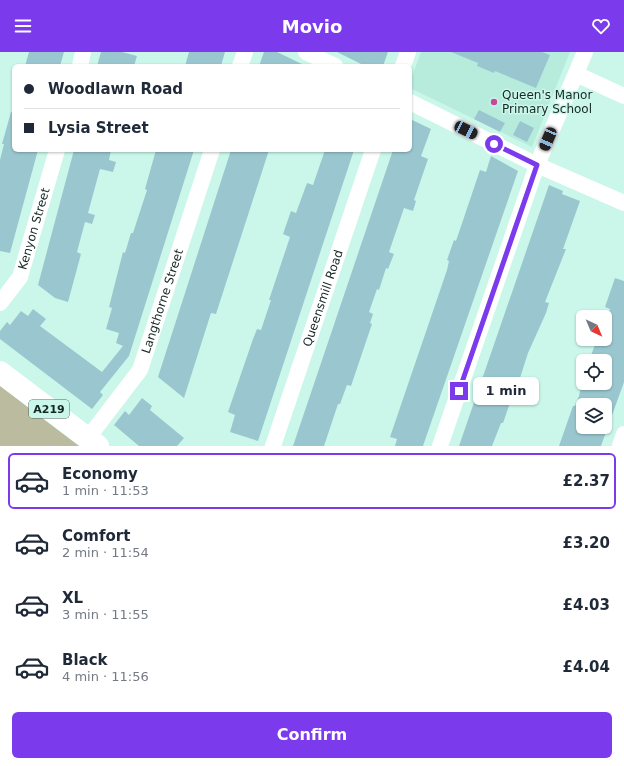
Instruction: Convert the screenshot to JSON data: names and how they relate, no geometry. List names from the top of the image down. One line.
{"streets":{"main road":["A219"],"street":["Kenyon Street","Queensmill Road","Langthorne Street"]},"crossings":[["Langthorne Street","A219"]],"places":["Queen's Manor Primary School"],"north":"bottom right","page":{"header":"Movio","banner":["Woodlawn Road","Lysia Street"],"bubble":"1 min","list":[{"name":"Economy","note":"1 min · 11:53","value":"£2.37"},{"name":"Comfort","note":"2 min · 11:54","value":"£3.20"},{"name":"XL","note":"3 min · 11:55","value":"£4.03"},{"name":"Black","note":"4 min · 11:56","value":"£4.04"}],"buttons":"Confirm"}}
